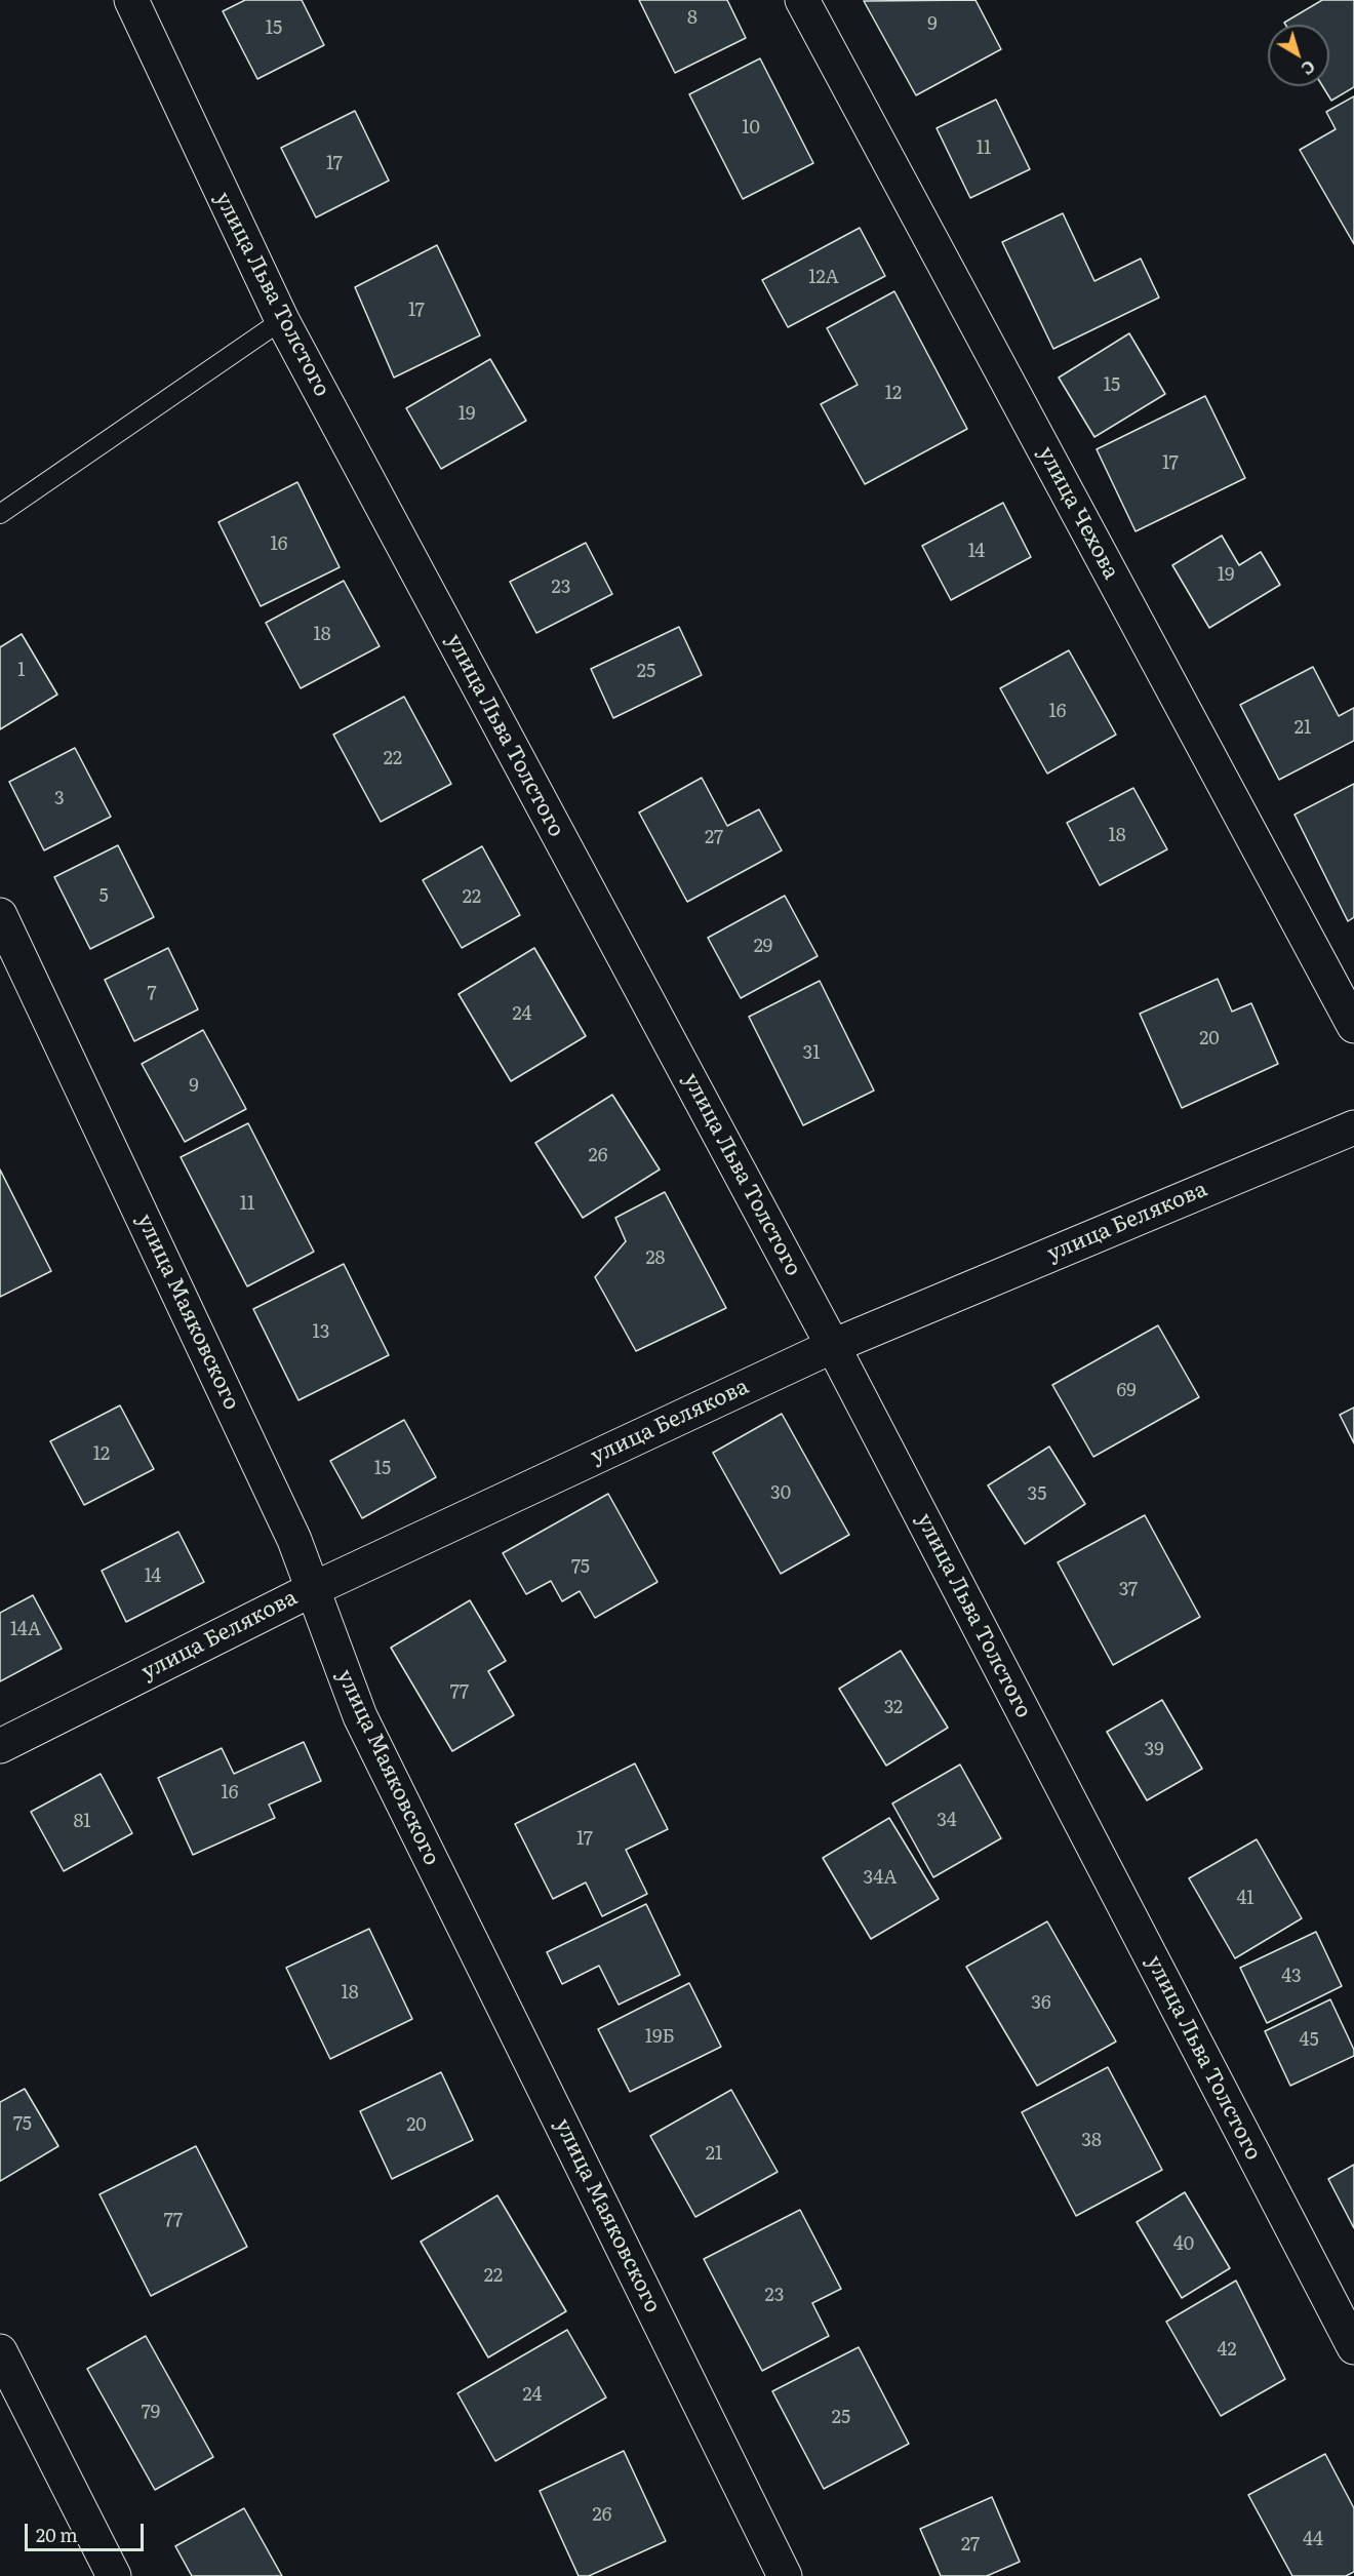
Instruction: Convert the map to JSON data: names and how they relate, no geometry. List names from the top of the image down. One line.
{"streets":{"street":["улица Льва Толстого","улица Чехова","улица Белякова","улица Маяковского"]},"crossings":[["улица Льва Толстого","улица Белякова"],["улица Белякова","улица Маяковского"]],"house_numbers":["8","9","15","10","11","17","12А","17","15","12","19","17","16","14","19","23","18","1","25","16","21","22","3","18","27","5","22","29","7","24","20","31","9","26","11","28","13","69","12","15","30","35","75","14","37","14А","77","32","39","16","34","81","17","34А","41","43","18","36","19Б","45","75","20","38","21","77","40","22","23","42","24","79","25","26","44","27"],"scale_bar":"20 m","north":"bottom right"}
